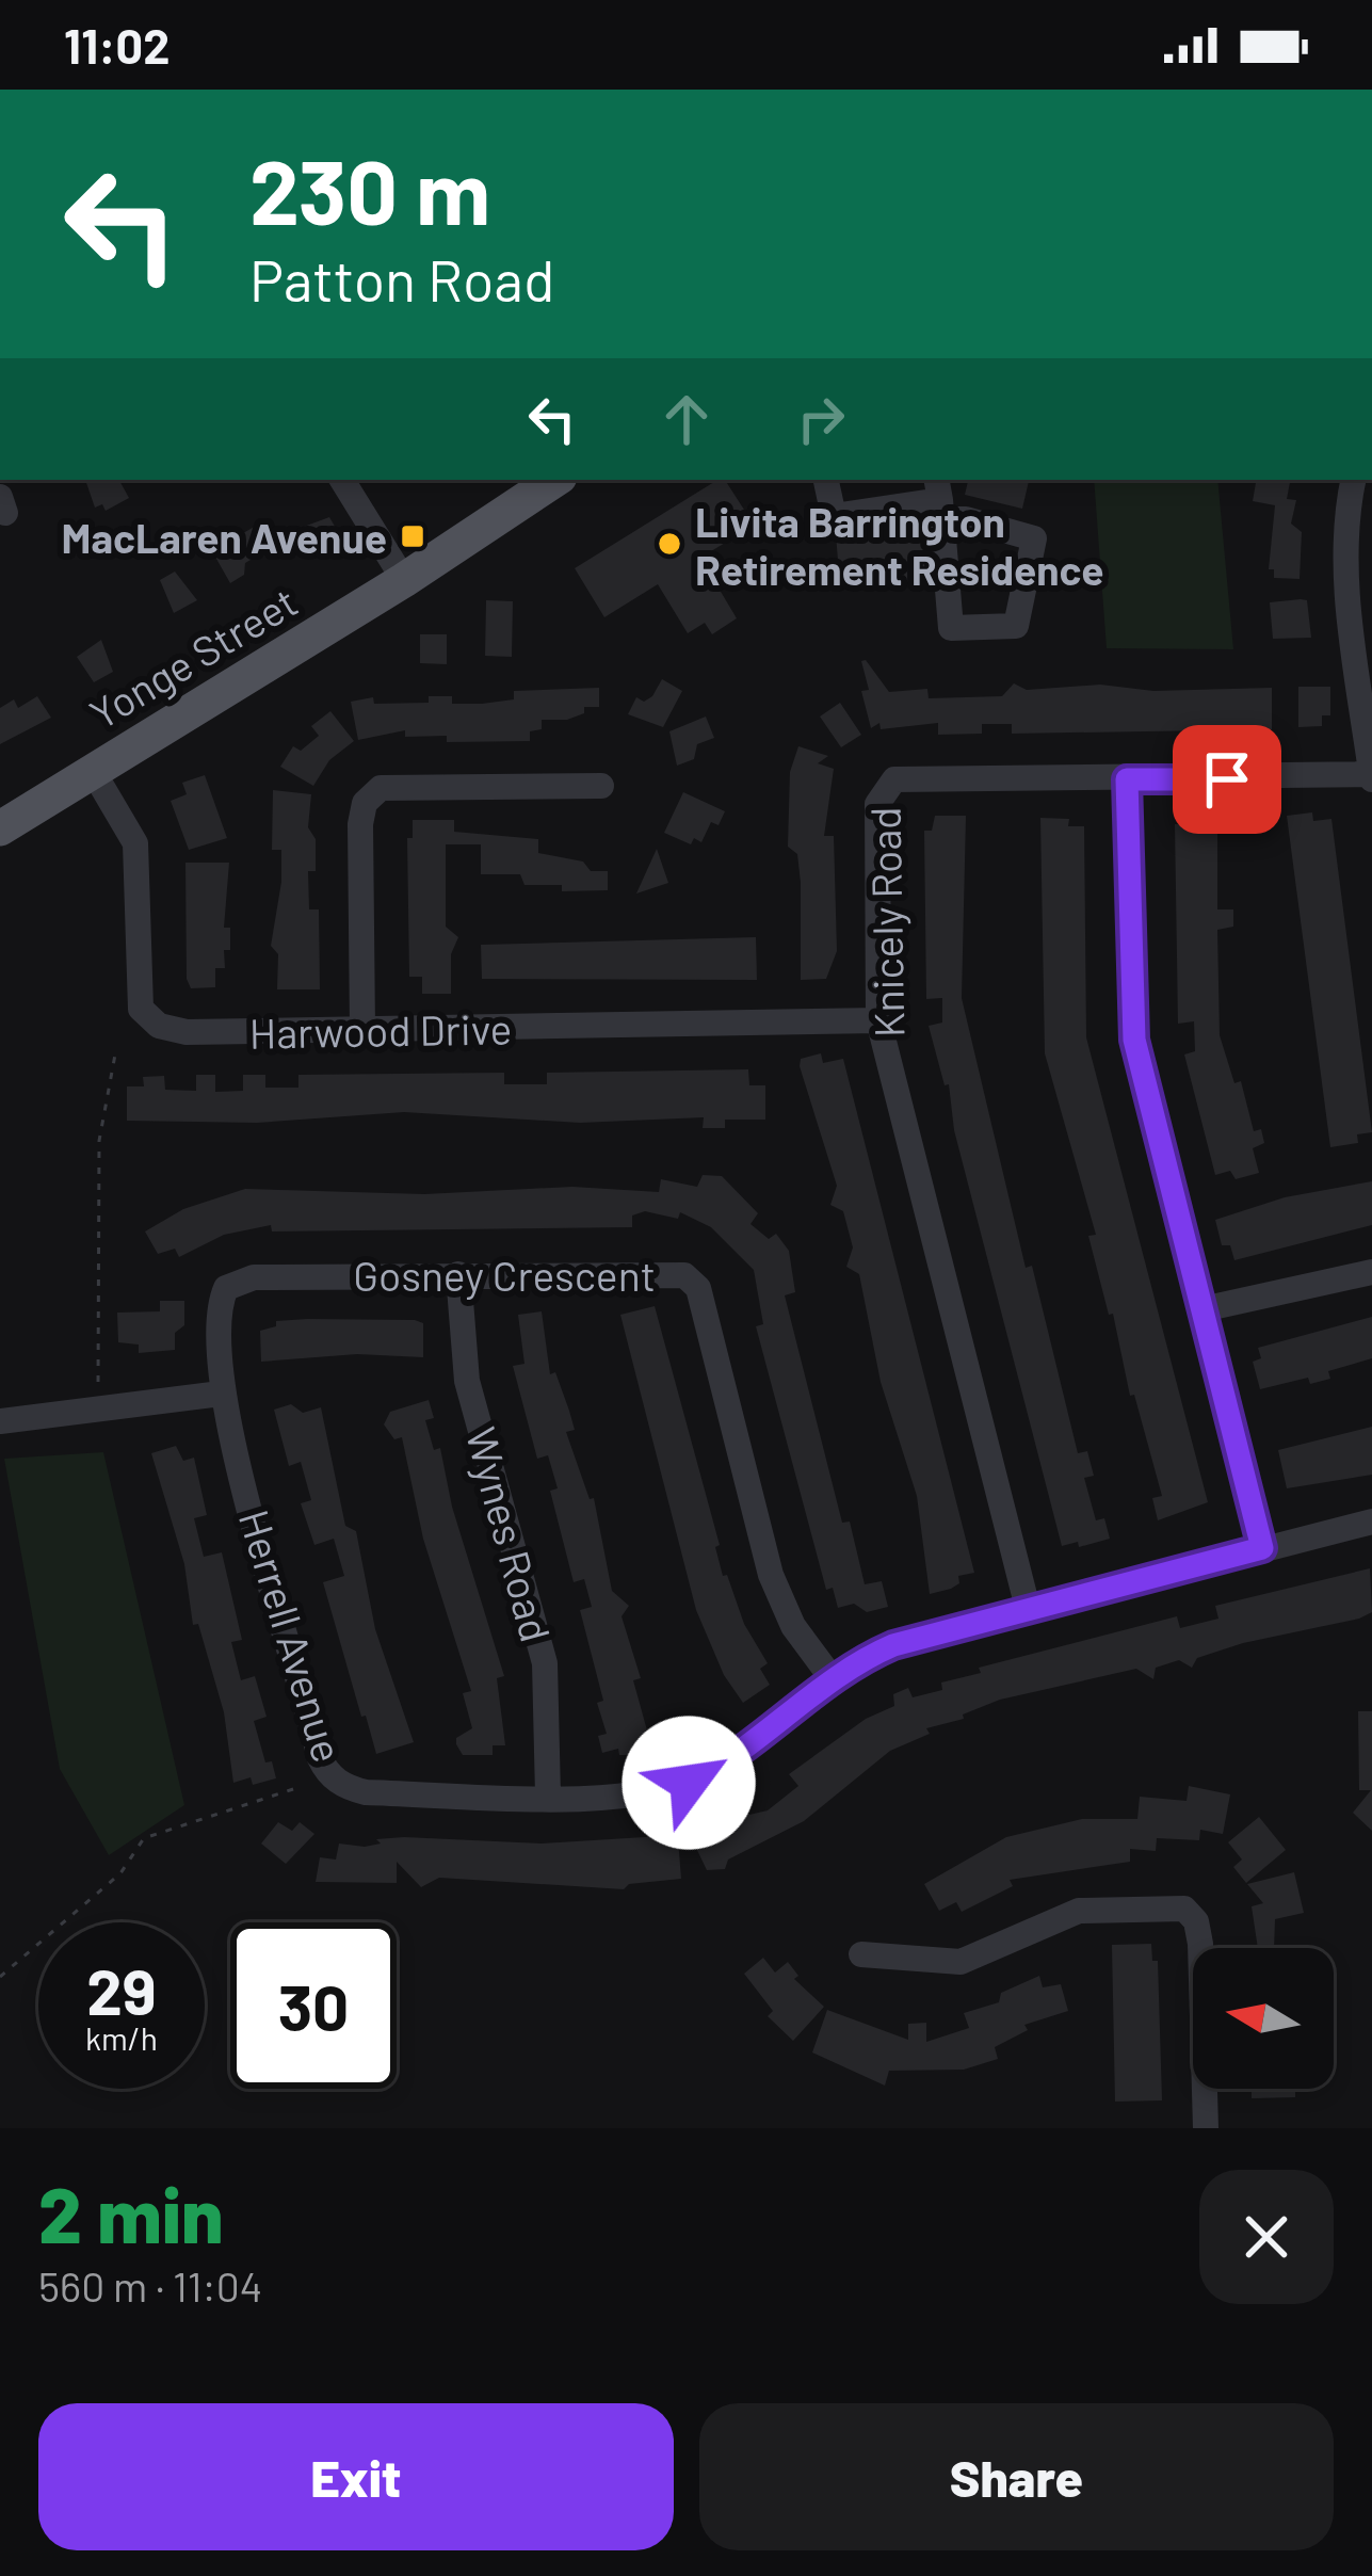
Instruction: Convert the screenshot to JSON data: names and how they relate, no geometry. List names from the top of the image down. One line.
{"streets":{"main road":["Yonge Street"],"street":["Knicely Road","Harwood Drive","Gosney Crescent","Wynes Road","Herrell Avenue"]},"crossings":[["Yonge Street","Harwood Drive"],["Knicely Road","Harwood Drive"],["Knicely Road","Herrell Avenue"],["Gosney Crescent","Wynes Road"],["Gosney Crescent","Herrell Avenue"],["Wynes Road","Herrell Avenue"]],"places":{"transit":["MacLaren Avenue"],"other":["Livita Barrington Retirement Residence"]},"north":"left","page":{"status":"11:02","turn":["230 m","Patton Road"],"speed":"29 km/h","limit":"30","heading":["2 min","560 m · 11:04"],"buttons":["Exit","Share"]}}
